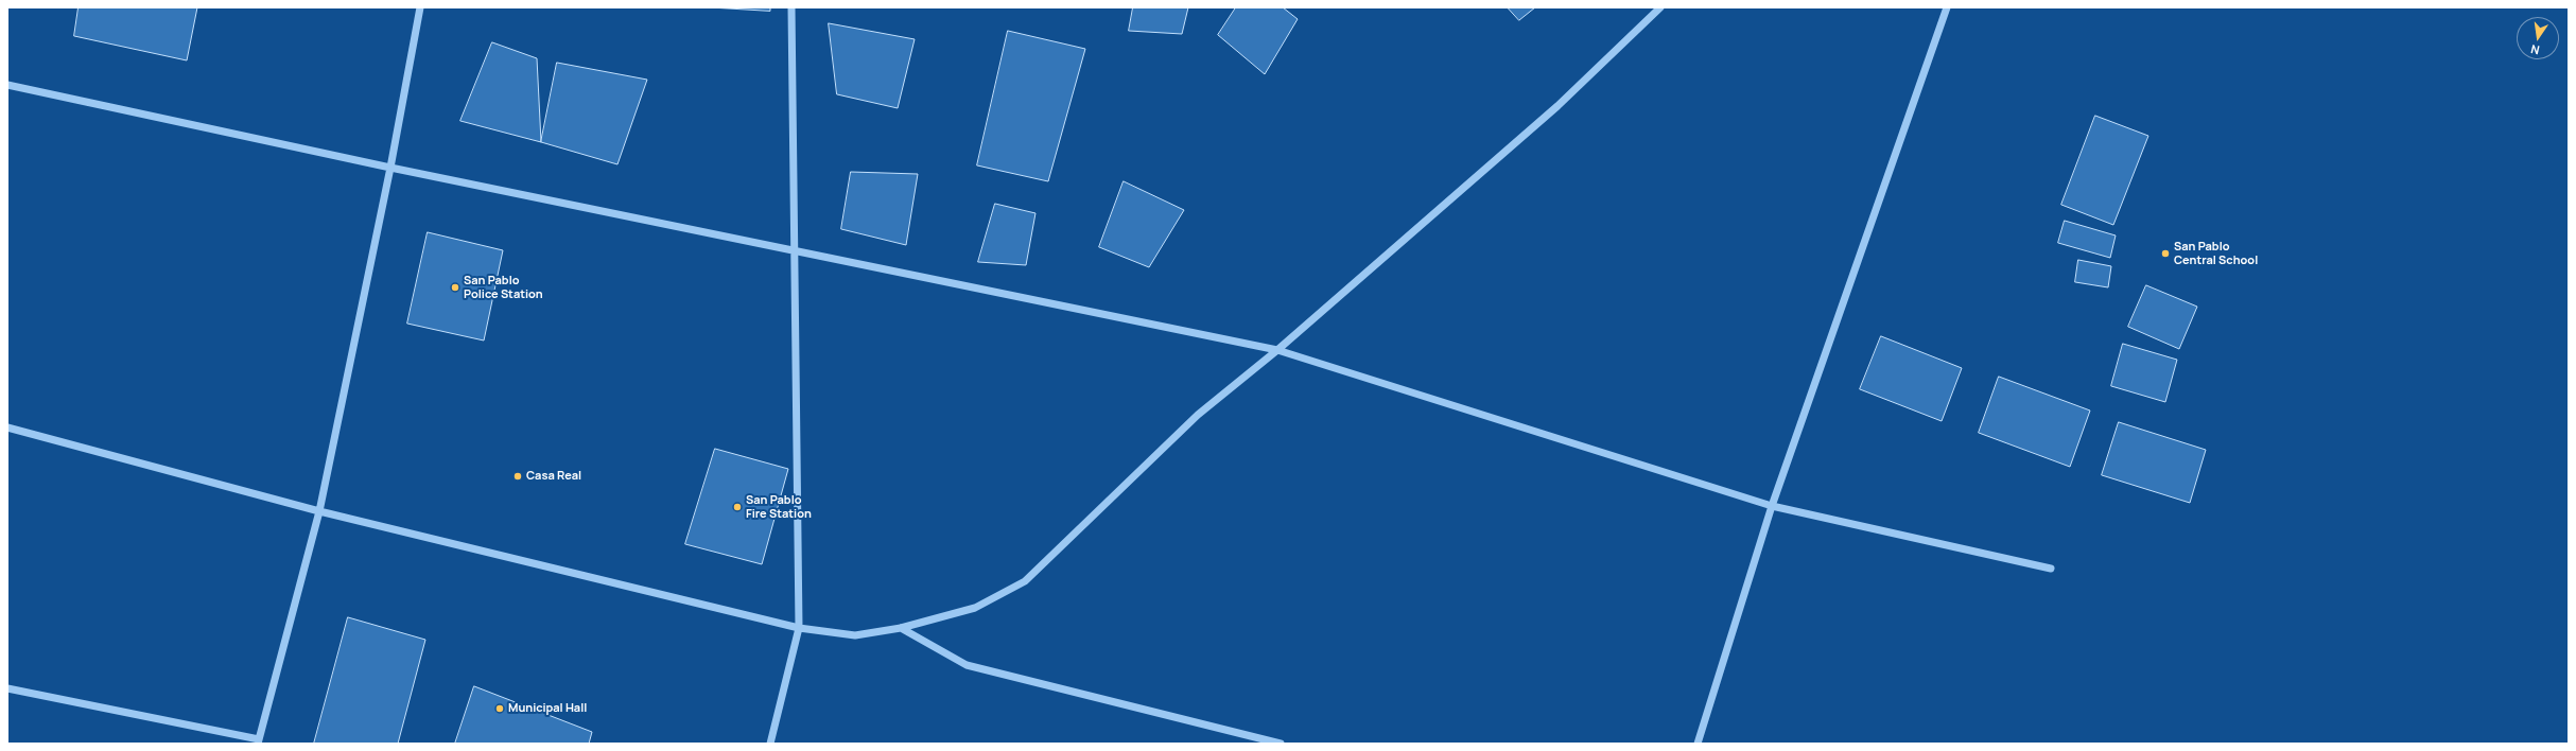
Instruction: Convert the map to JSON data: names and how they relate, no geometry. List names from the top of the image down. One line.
{"places":["San Pablo Central School","San Pablo Police Station","Casa Real","San Pablo Fire Station","Municipal Hall"],"north":"bottom"}
